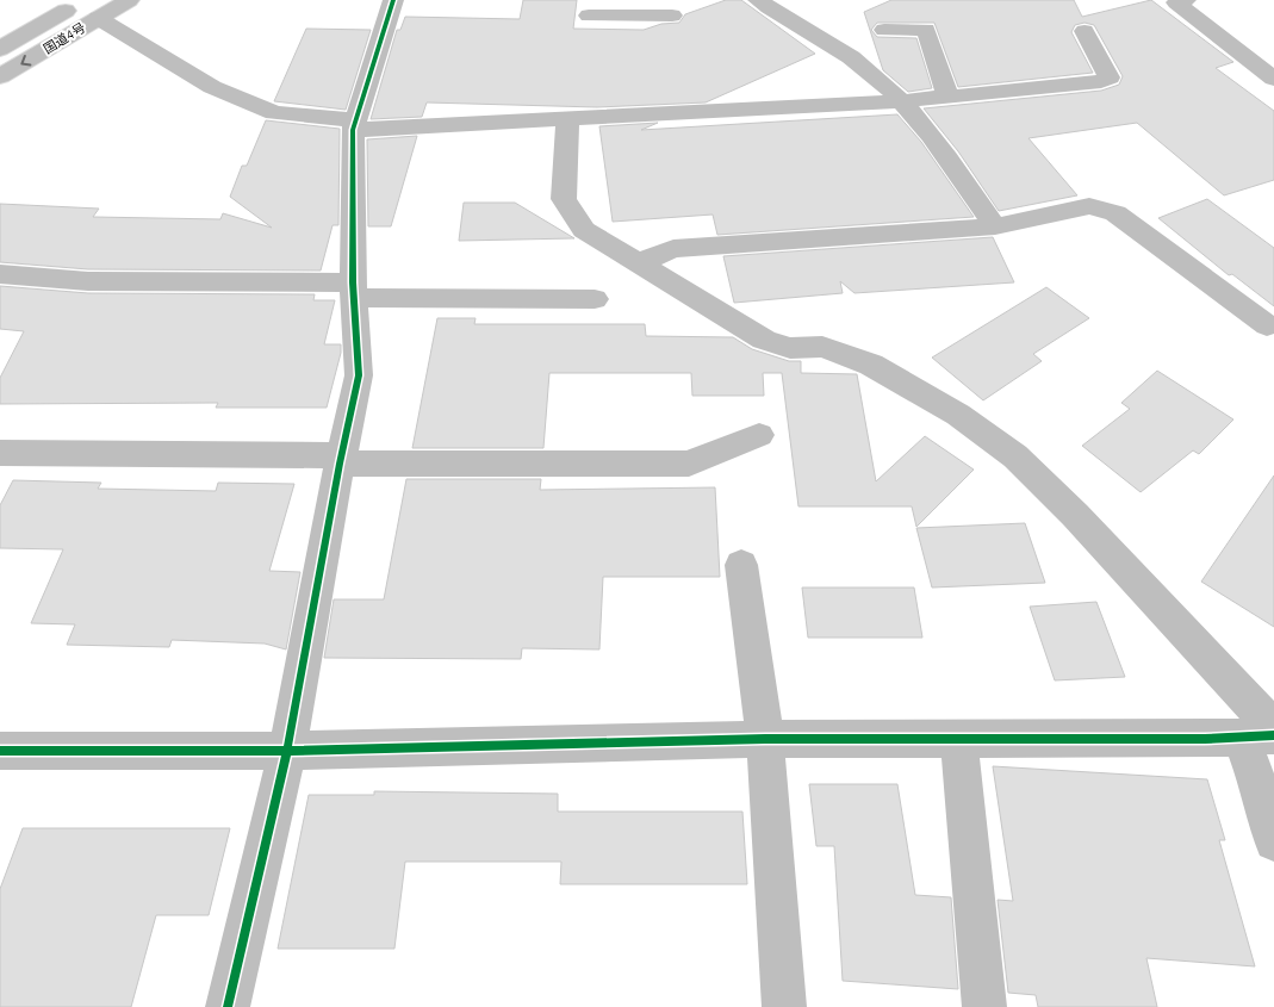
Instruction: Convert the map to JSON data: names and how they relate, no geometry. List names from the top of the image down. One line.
{"streets":{"main road":["国道4号"]}}
